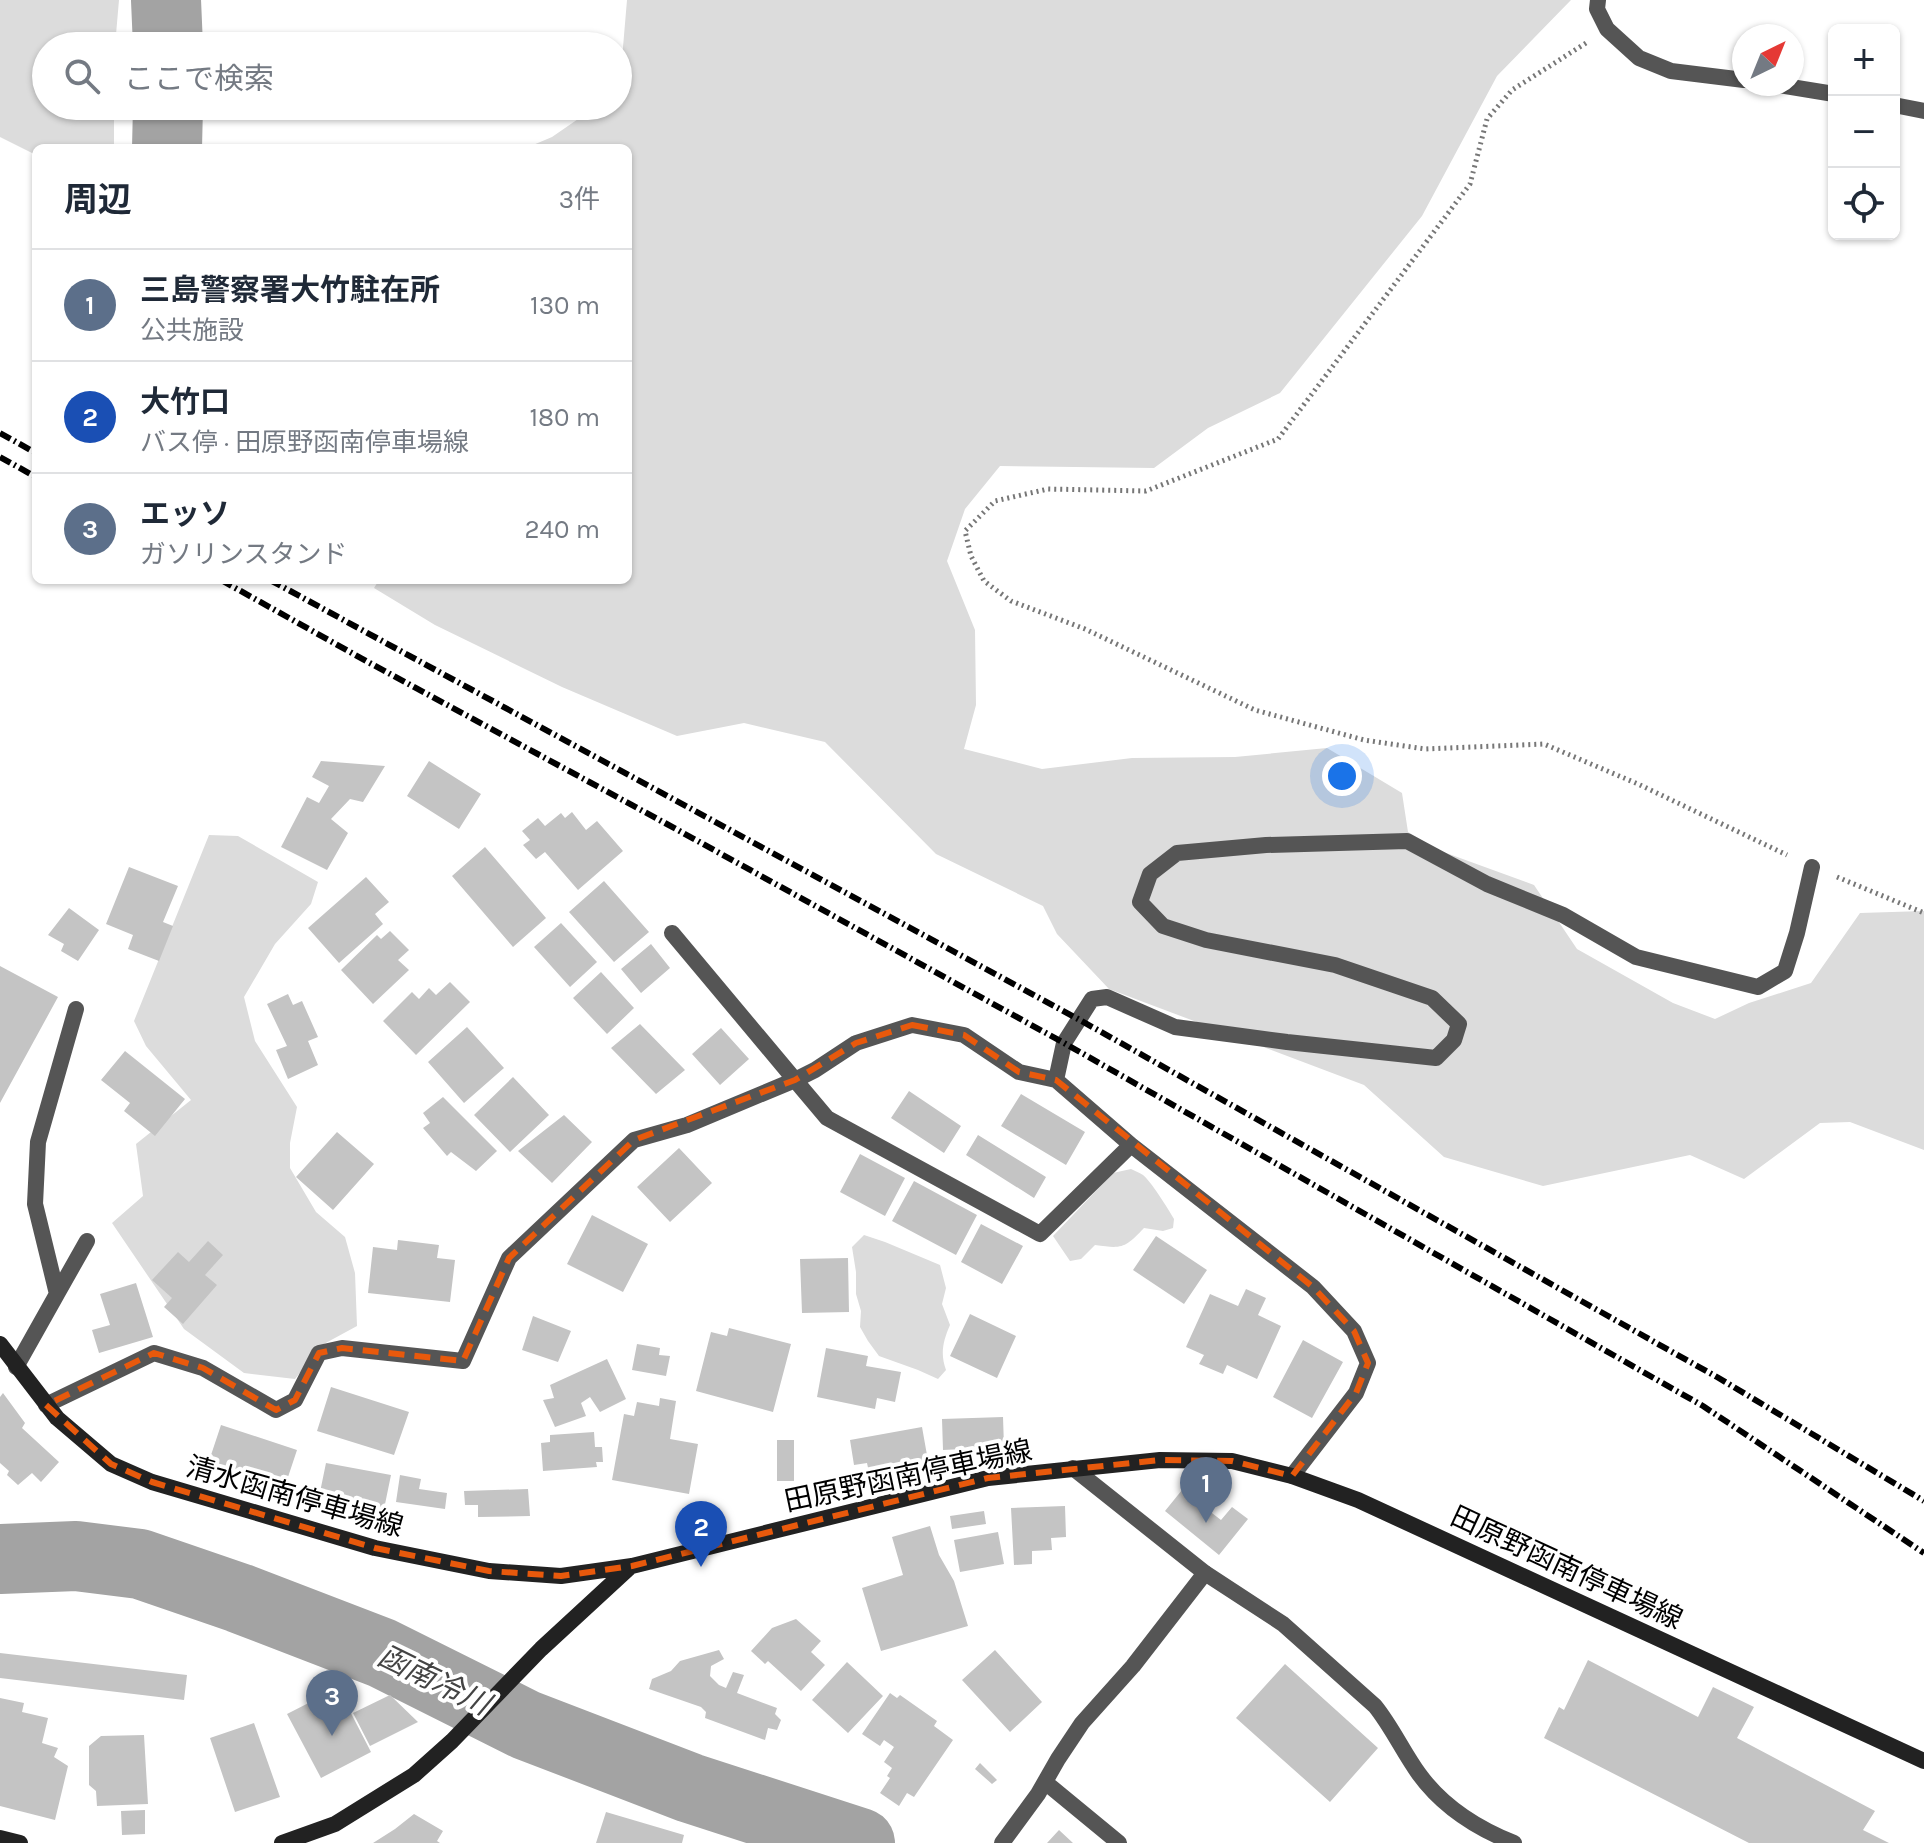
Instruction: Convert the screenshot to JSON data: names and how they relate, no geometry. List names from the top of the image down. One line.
{"streets":{"main road":["田原野函南停車場線","清水函南停車場線"]},"crossings":[["田原野函南停車場線","清水函南停車場線"]],"water":["函南冷川"],"north":"top right","page":{"map_buttons":["+","−"],"search":"ここで検索","heading":["周辺","3件"],"list":[{"mark":"1","name":"三島警察署大竹駐在所","note":"公共施設","value":"130 m"},{"mark":"2","name":"大竹口","note":"バス停 · 田原野函南停車場線","value":"180 m"},{"mark":"3","name":"エッソ","note":"ガソリンスタンド","value":"240 m"}],"pins":["1","2","3"]}}
